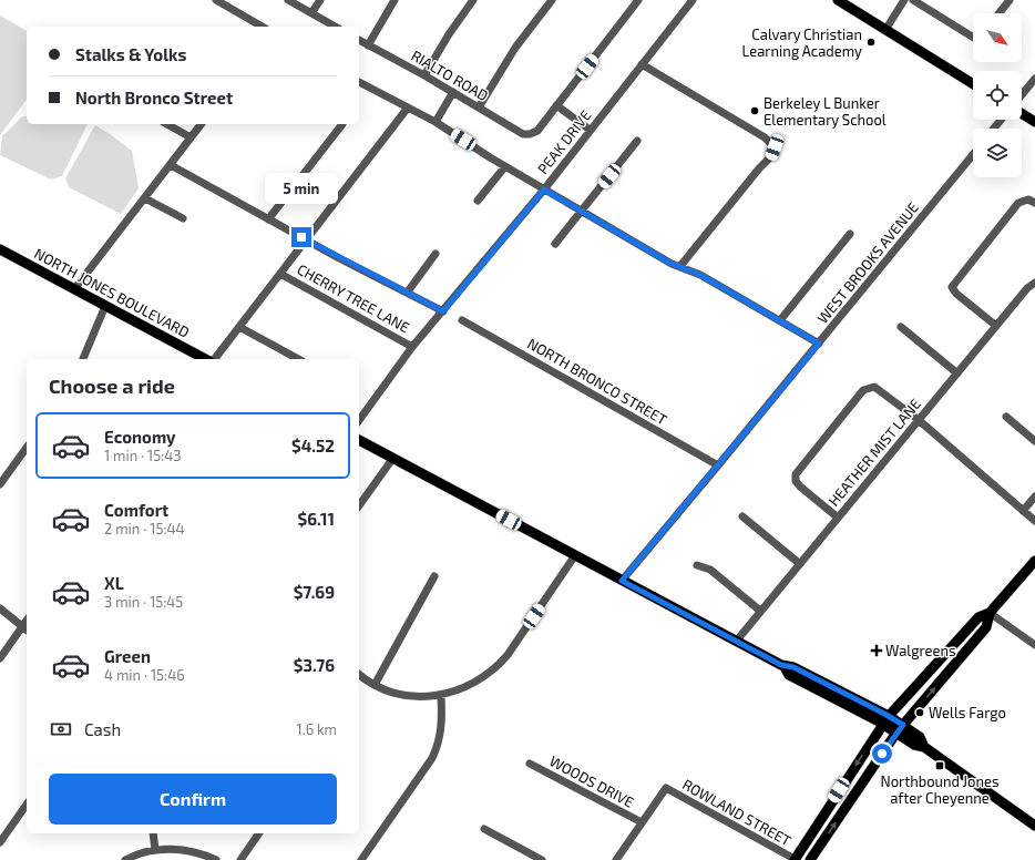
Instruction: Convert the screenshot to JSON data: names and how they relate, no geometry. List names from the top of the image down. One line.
{"streets":{"main road":["NORTH JONES BOULEVARD"],"street":["RIALTO ROAD","PEAK DRIVE","WEST BROOKS AVENUE","CHERRY TREE LANE","NORTH BRONCO STREET","HEATHER MIST LANE","WOODS DRIVE","ROWLAND STREET"]},"crossings":[["PEAK DRIVE","CHERRY TREE LANE"],["WEST BROOKS AVENUE","NORTH BRONCO STREET"],["WOODS DRIVE","ROWLAND STREET"]],"places":{"other":["Calvary Christian Learning Academy","Berkeley L Bunker Elementary School","Wells Fargo"],"health":["Walgreens"],"transit":["Northbound Jones after Cheyenne"]},"north":"bottom right","page":{"banner":["Stalks & Yolks","North Bronco Street"],"bubble":"5 min","heading":"Choose a ride","list":[{"name":"Economy","note":"1 min · 15:43","value":"$4.52"},{"name":"Comfort","note":"2 min · 15:44","value":"$6.11"},{"name":"XL","note":"3 min · 15:45","value":"$7.69"},{"name":"Green","note":"4 min · 15:46","value":"$3.76"}],"pay":["Cash","1.6 km"],"buttons":"Confirm"}}
